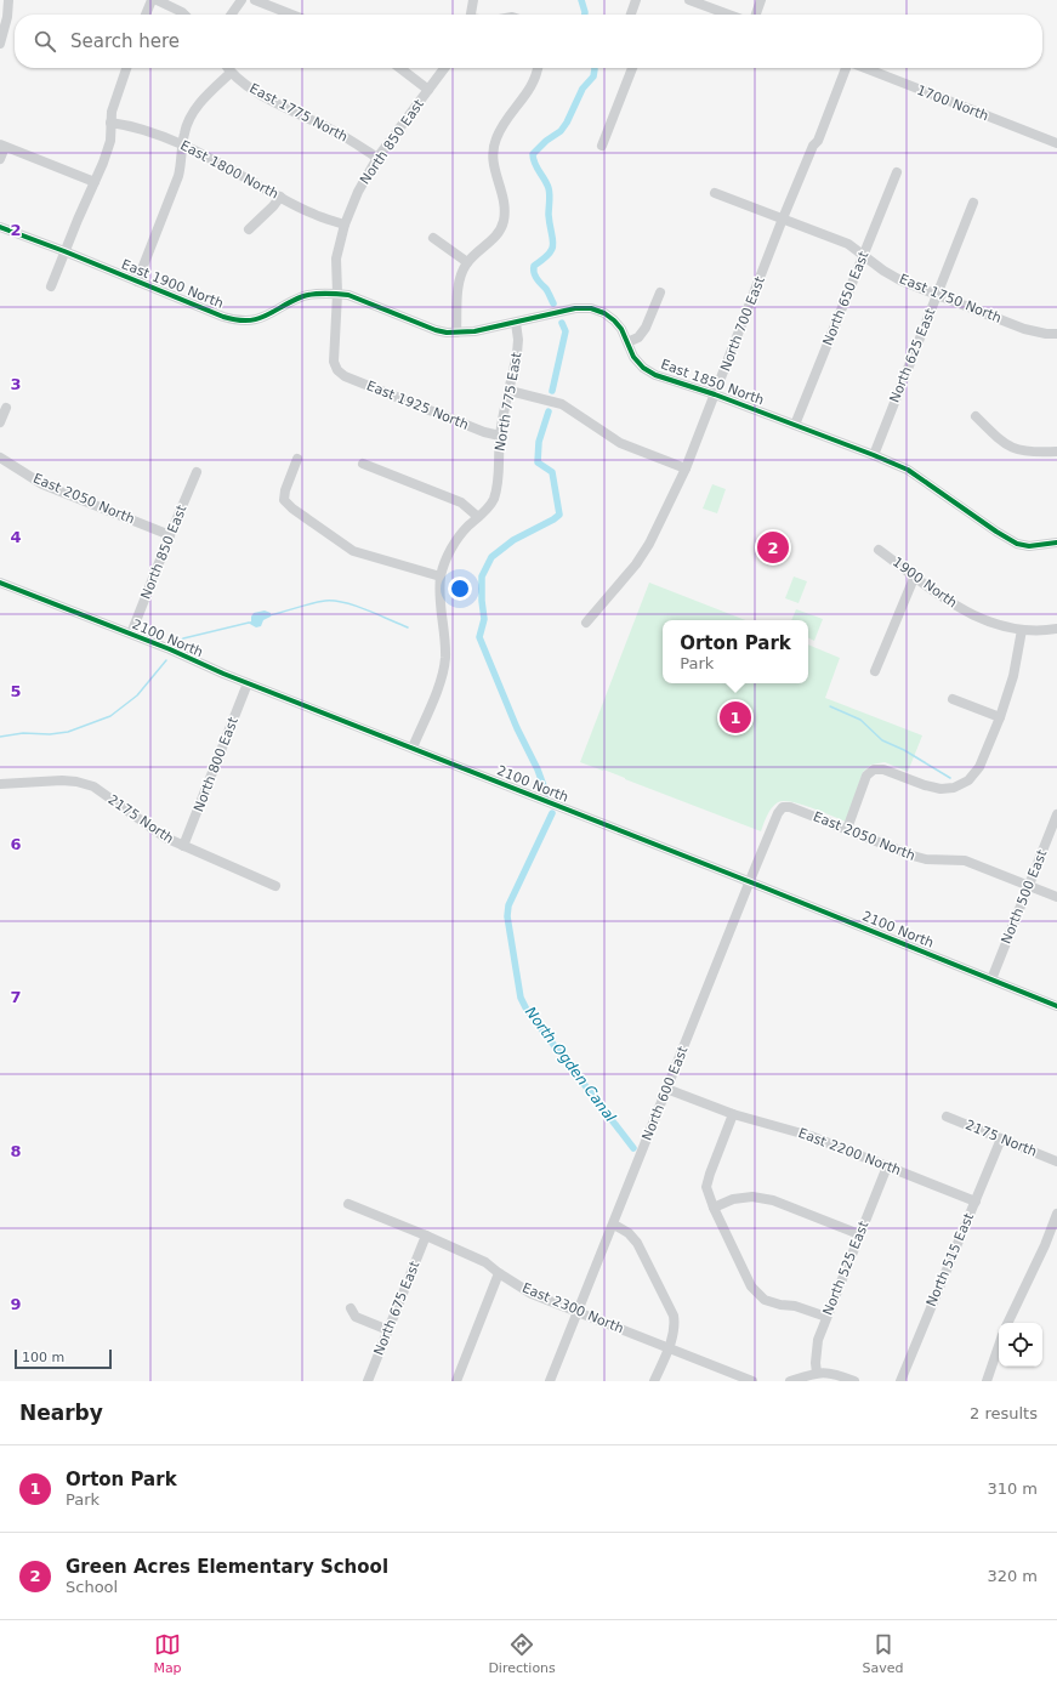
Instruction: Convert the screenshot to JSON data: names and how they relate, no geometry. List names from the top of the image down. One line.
{"streets":{"street":["1700 North","East 1775 North","North 850 East","East 1800 North","East 1900 North","North 650 East","East 1750 North","North 700 East","North 625 East","East 1850 North","North 775 East","East 1925 North","East 2050 North","1900 North","2100 North","North 800 East","2175 North","North 500 East","North 600 East","East 2200 North","North 515 East","North 525 East","North 675 East","East 2300 North"]},"crossings":[["East 1775 North","North 850 East"],["North 850 East","East 1800 North"],["North 850 East","East 1900 North"],["North 850 East","East 1850 North"],["North 850 East","East 1925 North"],["North 850 East","East 2050 North"],["North 850 East","2100 North"],["East 1900 North","East 1850 North"],["North 650 East","East 1750 North"],["North 650 East","East 1850 North"],["East 1750 North","North 700 East"],["East 1750 North","North 625 East"],["North 700 East","East 1850 North"],["North 625 East","East 1850 North"],["East 1850 North","North 775 East"],["North 775 East","East 1925 North"],["North 775 East","2100 North"],["East 2050 North","North 500 East"],["East 2050 North","North 600 East"],["2100 North","North 800 East"],["2100 North","North 500 East"],["2100 North","North 600 East"],["North 800 East","2175 North"],["2175 North","North 515 East"],["North 600 East","East 2200 North"],["North 600 East","East 2300 North"],["East 2200 North","North 515 East"],["East 2200 North","North 525 East"],["North 675 East","East 2300 North"]],"water":["North Ogden Canal"],"scale_bar":"100 m","page":{"search":"Search here","pins":["2","1"],"popup":["Orton Park","Park"],"scale":"100 m","heading":["Nearby","2 results"],"list":[{"mark":"1","name":"Orton Park","note":"Park","value":"310 m"},{"mark":"2","name":"Green Acres Elementary School","note":"School","value":"320 m"}],"nav":["Map","Directions","Saved"]},"grid":{"rows":["2","3","4","5","6","7","8","9"]}}
